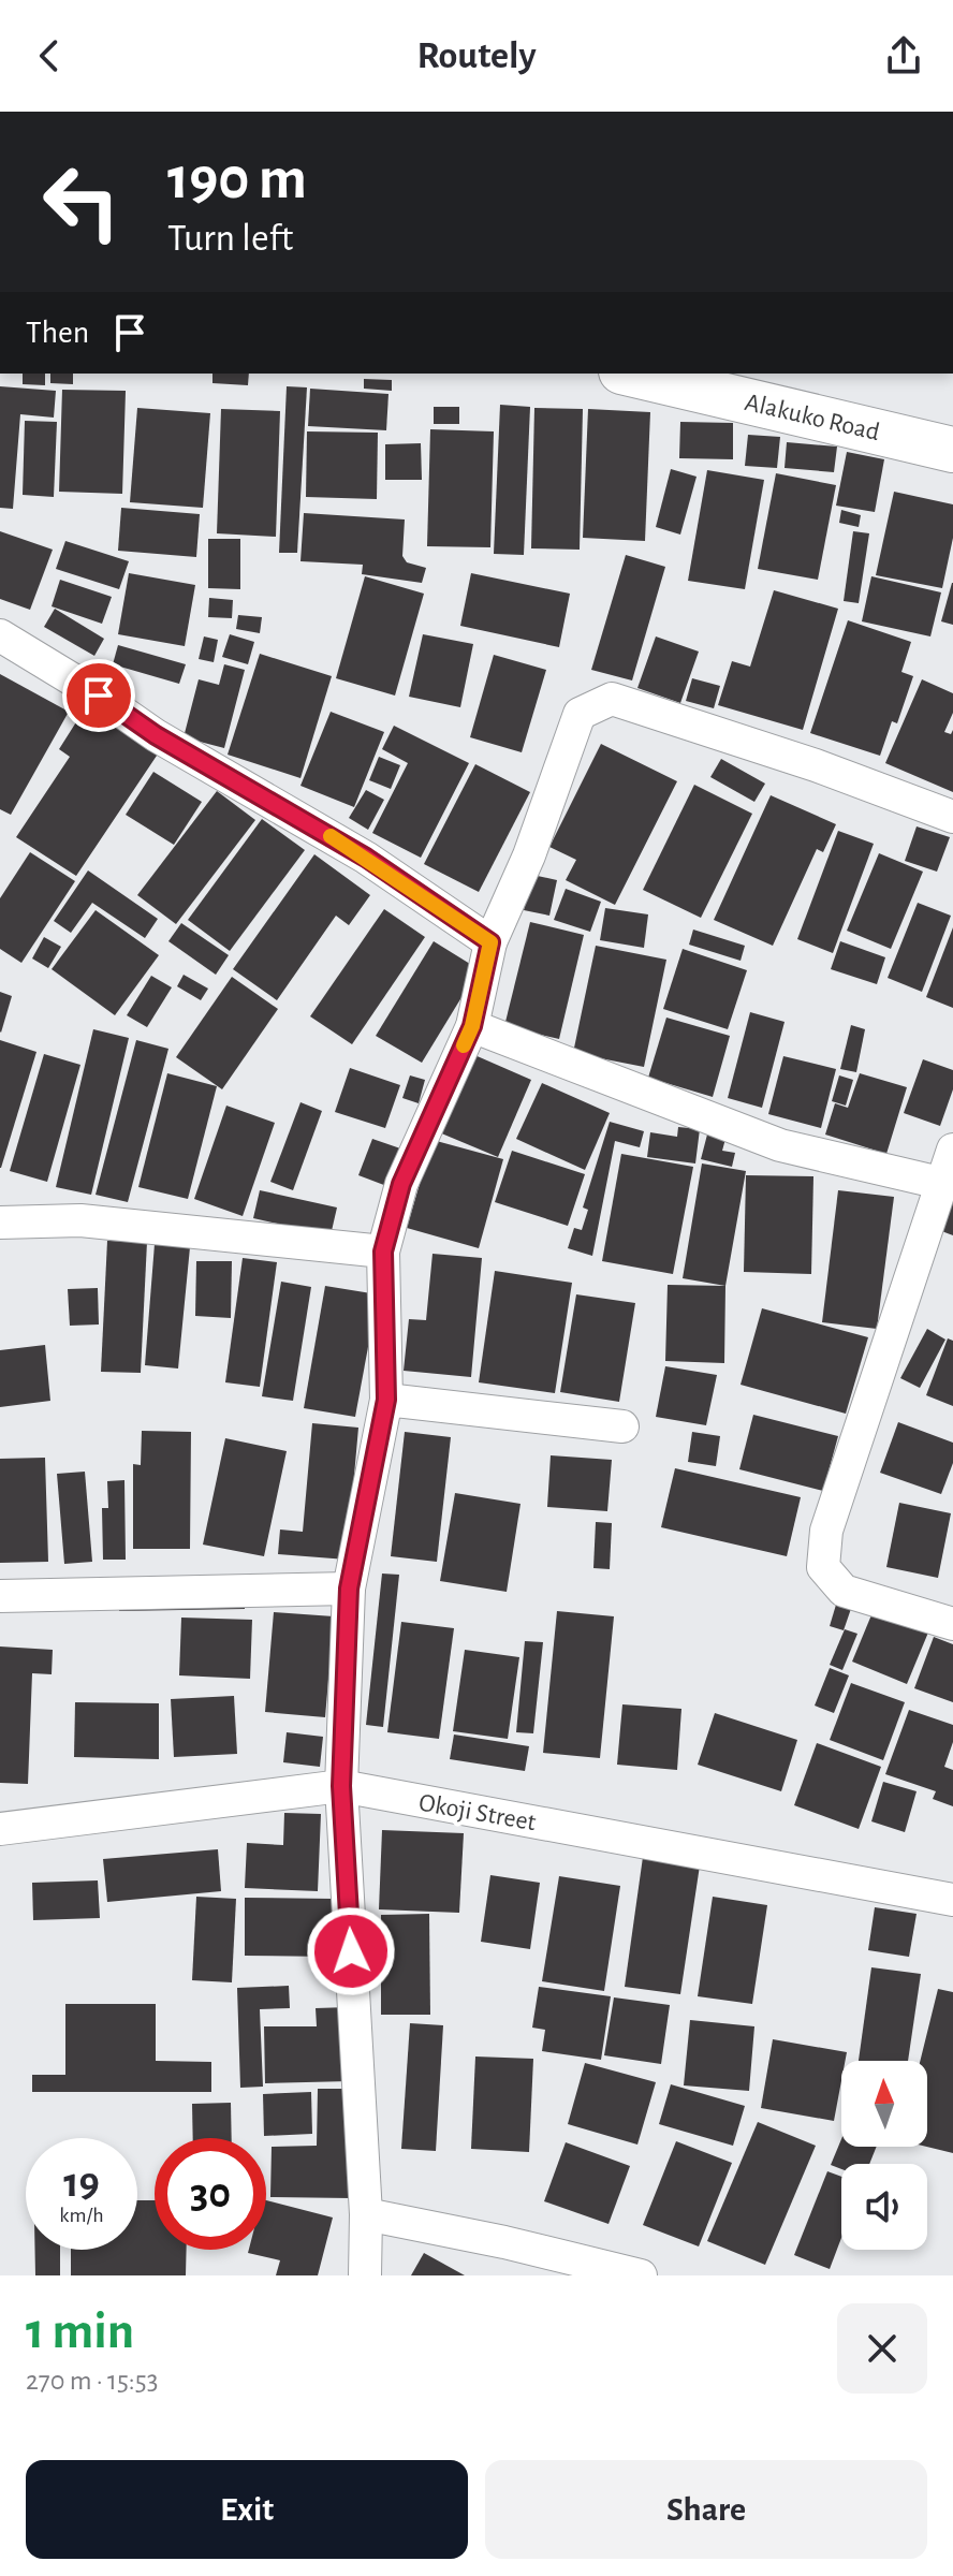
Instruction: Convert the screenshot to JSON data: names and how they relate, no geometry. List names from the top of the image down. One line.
{"streets":{"main road":["Alakuko Road"],"street":["Okoji Street"]},"north":"top","page":{"header":"Routely","turn":["190 m","Turn left"],"then":"Then","speed":"19 km/h","limit":"30","heading":["1 min","270 m · 15:53"],"buttons":["Exit","Share"]}}
